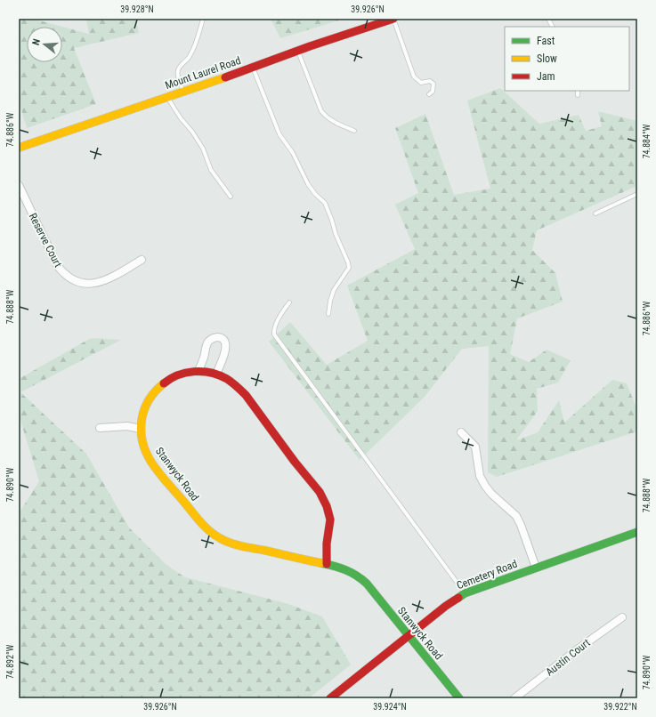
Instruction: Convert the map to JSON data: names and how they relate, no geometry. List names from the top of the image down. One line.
{"streets":{"street":["Mount Laurel Road","Reserve Court","Stanwyck Road","Cemetery Road","Austin Court"]},"crossings":[["Stanwyck Road","Cemetery Road"]],"legend":["Fast","Slow","Jam"],"north":"left","coordinates":["39.928°N","39.926°N","74.886°W","74.884°W","74.888°W","74.890°W","74.892°W","39.924°N","39.922°N"]}
